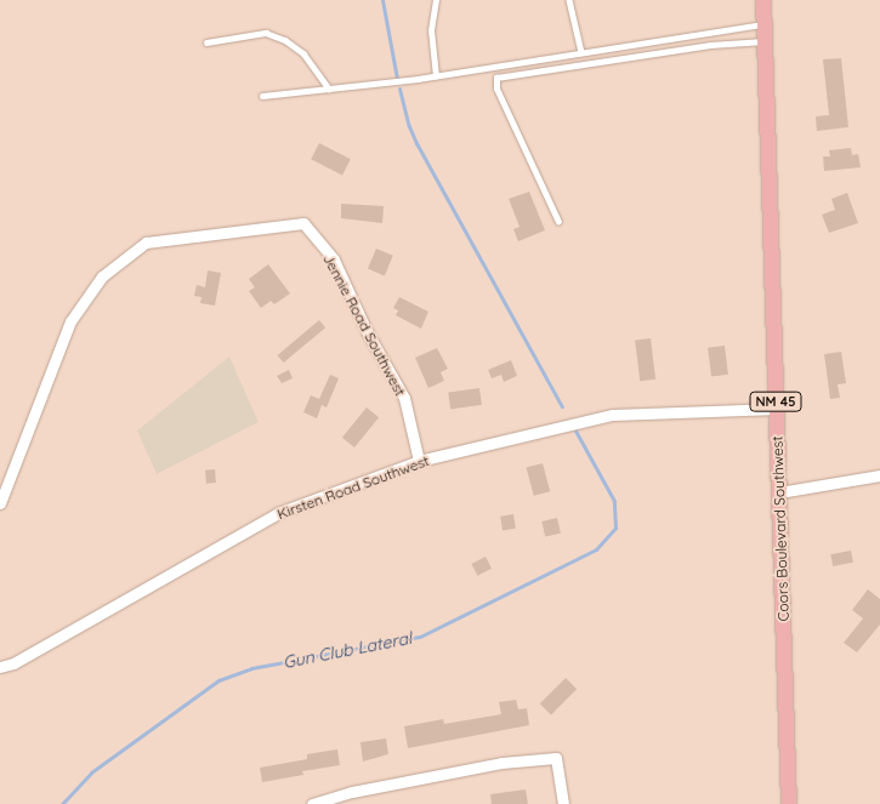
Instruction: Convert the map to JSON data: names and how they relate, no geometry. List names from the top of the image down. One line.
{"streets":{"main road":["NM 45","Coors Boulevard Southwest"],"street":["Jennie Road Southwest","Kirsten Road Southwest"]},"crossings":[["Jennie Road Southwest","Kirsten Road Southwest"],["Kirsten Road Southwest","Coors Boulevard Southwest"]],"water":["Gun Club Lateral"]}
